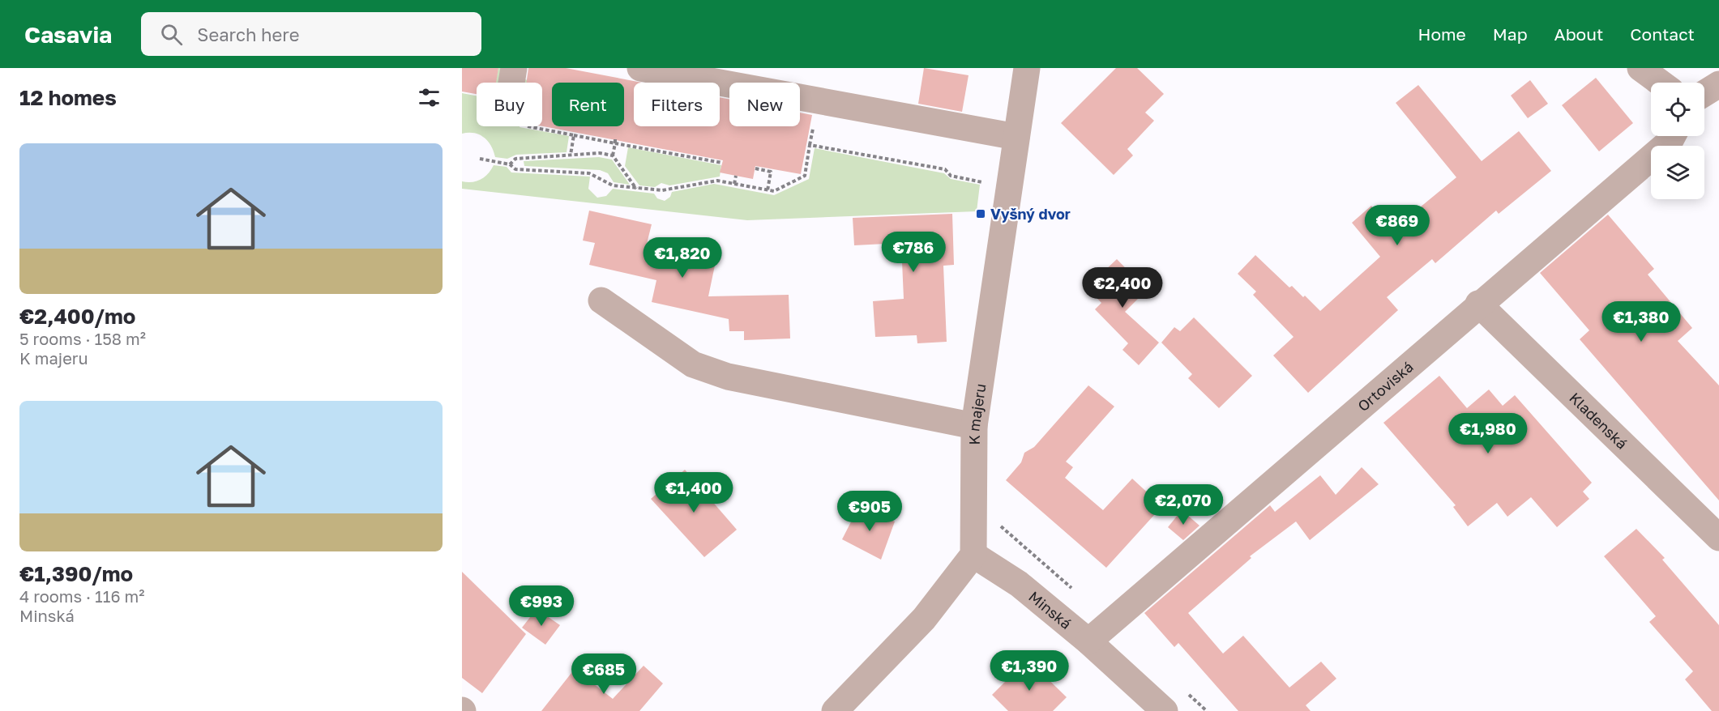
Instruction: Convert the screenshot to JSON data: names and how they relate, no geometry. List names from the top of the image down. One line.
{"streets":{"street":["Ortoviská","K majeru","Kladenská","Minská"]},"crossings":[["Ortoviská","Kladenská"],["Ortoviská","Minská"],["K majeru","Minská"]],"places":{"transit":["Vyšný dvor"]},"page":{"header":"Casavia","search":"Search here","nav":["Home","Map","About","Contact"],"heading":"12 homes","chip":["Buy","Rent","Filters","New"],"list":[{"name":"€2,400/mo","note":"5 rooms · 158 m² · K majeru"},{"name":"€1,390/mo","note":"4 rooms · 116 m² · Minská"}],"price":["€869","€786","€1,820","€2,400","€1,380","€1,980","€1,400","€2,070","€905","€993","€1,390","€685"]}}
